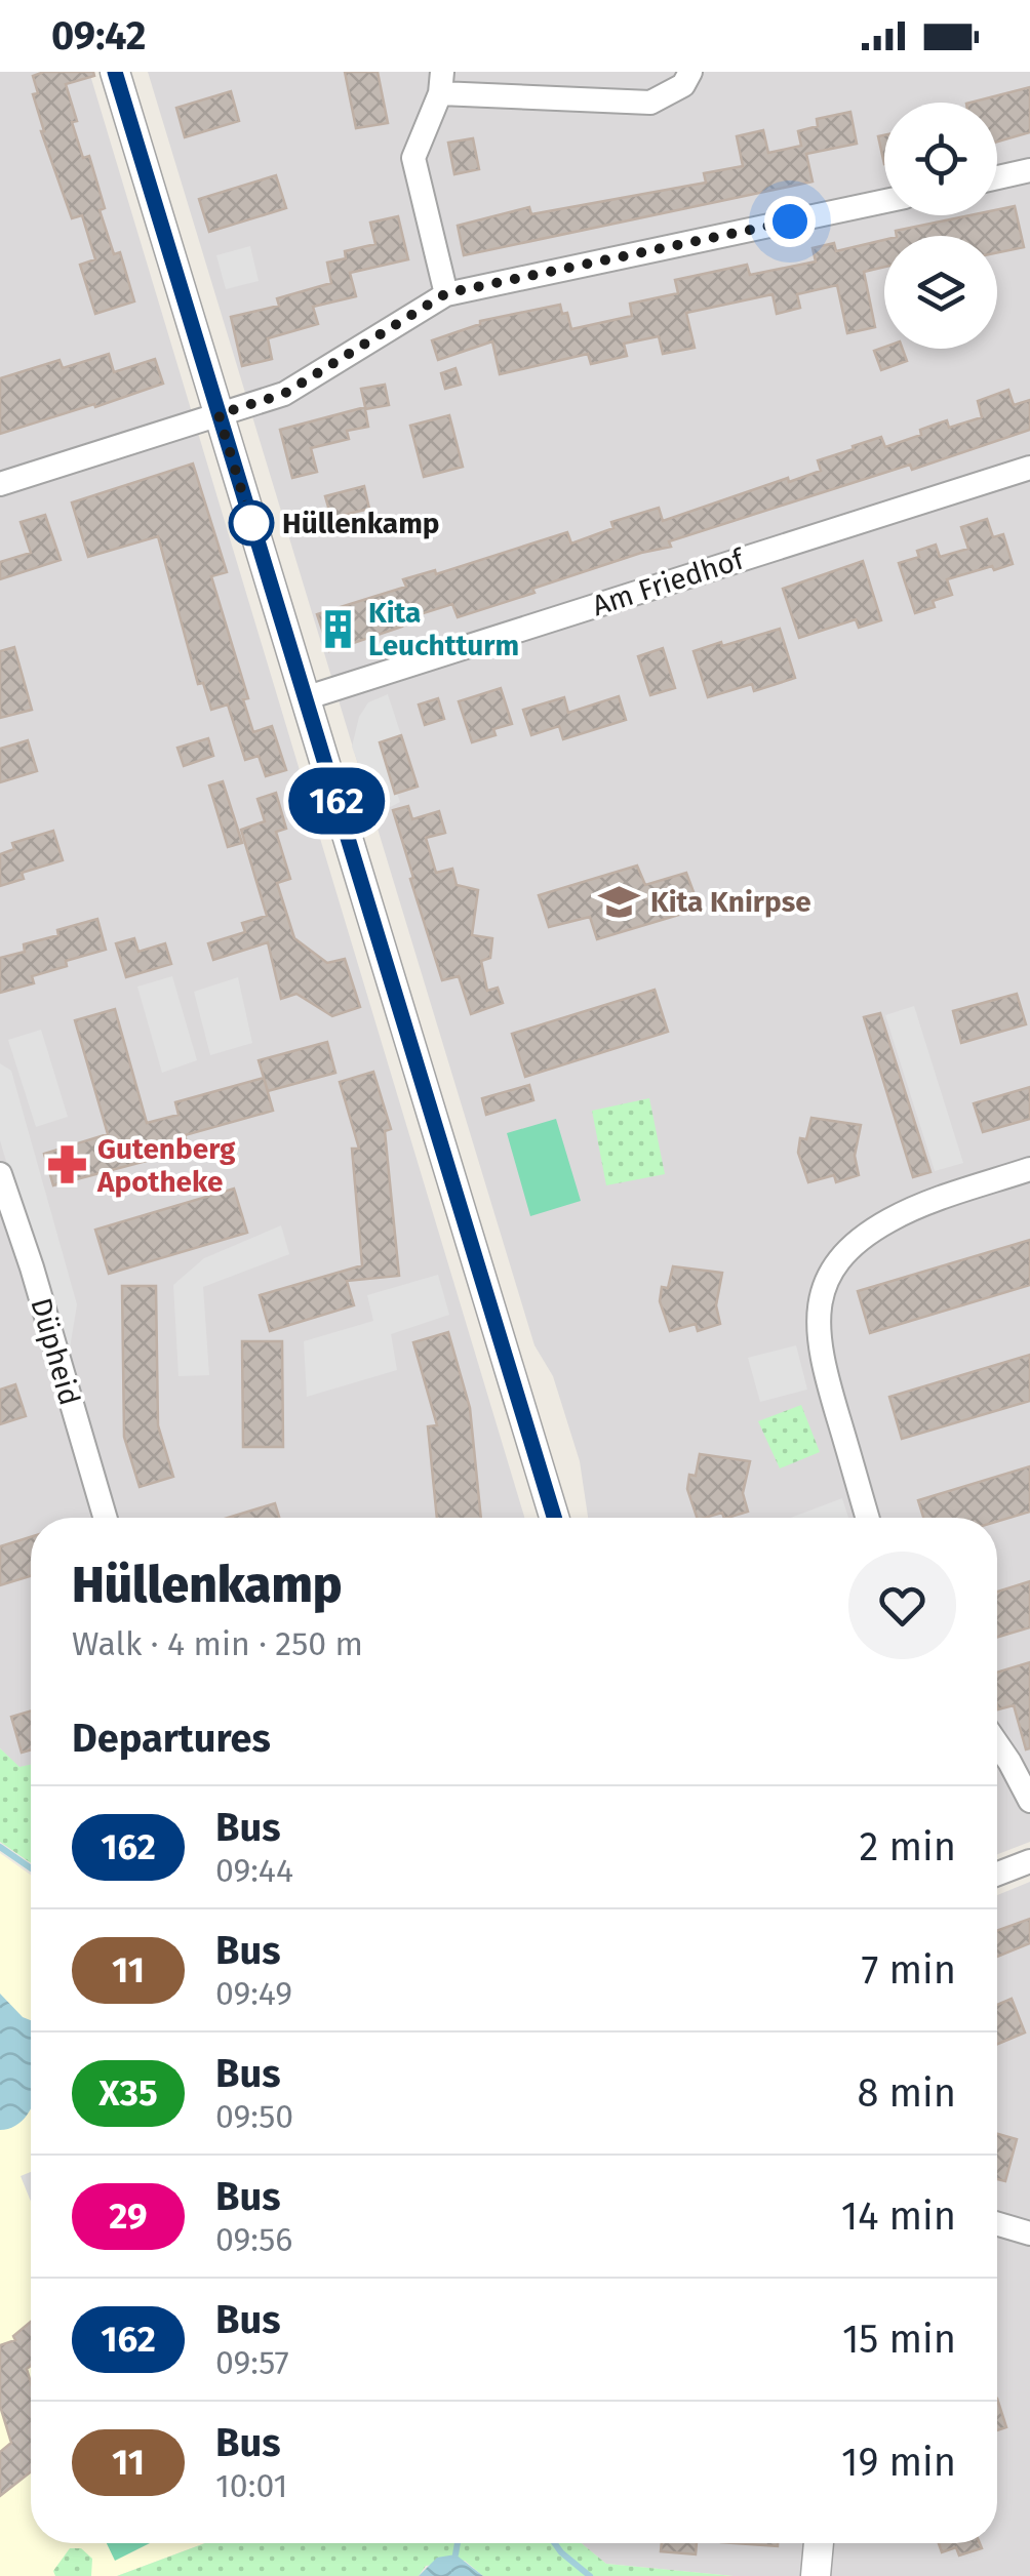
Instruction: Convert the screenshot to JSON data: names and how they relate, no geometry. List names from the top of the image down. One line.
{"streets":{"street":["Am Friedhof","Düpheid"]},"places":{"other":["Hüllenkamp"],"building":["Kita Leuchtturm"],"school or university":["Kita Knirpse"],"pharmacy":["Gutenberg Apotheke"]},"lines":["bus line 162"],"page":{"status":"09:42","on_map":"162","heading":[["Hüllenkamp","Walk · 4 min · 250 m"],"Departures"],"list":[{"mark":"162","name":"Bus","note":"09:44","value":"2 min"},{"mark":"11","name":"Bus","note":"09:49","value":"7 min"},{"mark":"X35","name":"Bus","note":"09:50","value":"8 min"},{"mark":"29","name":"Bus","note":"09:56","value":"14 min"},{"mark":"162","name":"Bus","note":"09:57","value":"15 min"},{"mark":"11","name":"Bus","note":"10:01","value":"19 min"}]}}
